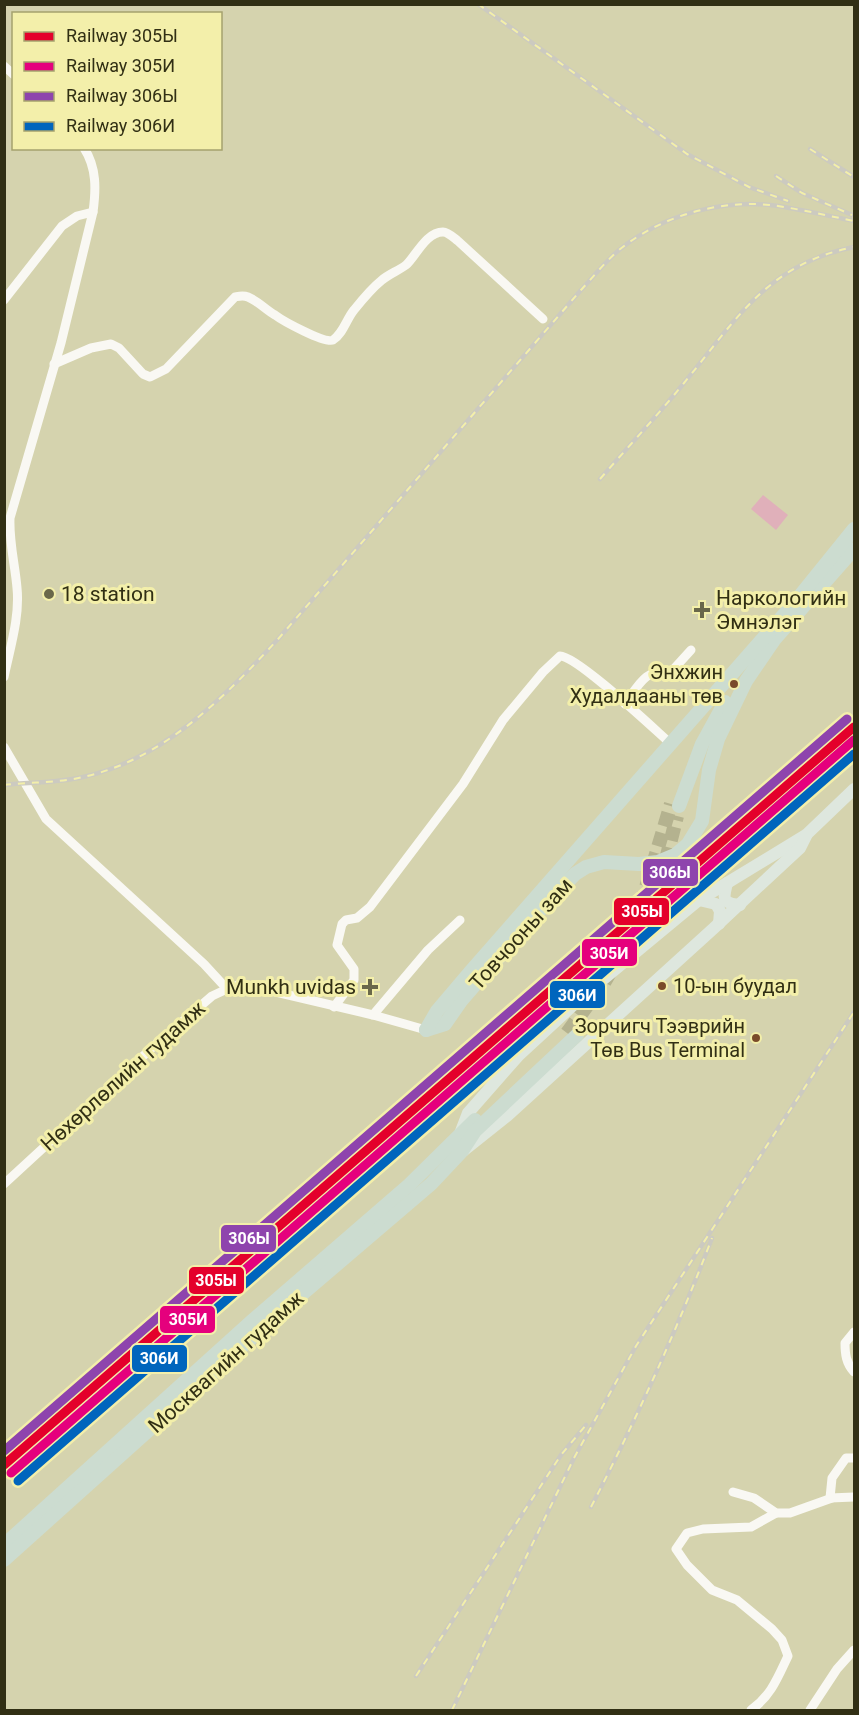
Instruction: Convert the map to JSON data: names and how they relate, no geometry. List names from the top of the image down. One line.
{"streets":{"highway":["Товчооны зам","Москвагийн гудамж"],"street":["Нөхөрлөлийн гудамж"]},"crossings":[["Товчооны зам","Нөхөрлөлийн гудамж"]],"places":{"other":["18 station","Энхжин Худалдааны төв","10-ын буудал","Зорчигч Тээврийн Төв Bus Terminal"],"health":["Наркологийн Эмнэлэг","Munkh uvidas"]},"lines":["rail line 306Ы","rail line 305Ы","rail line 305И","rail line 306И"],"legend":["Railway 305Ы","Railway 305И","Railway 306Ы","Railway 306И"]}
